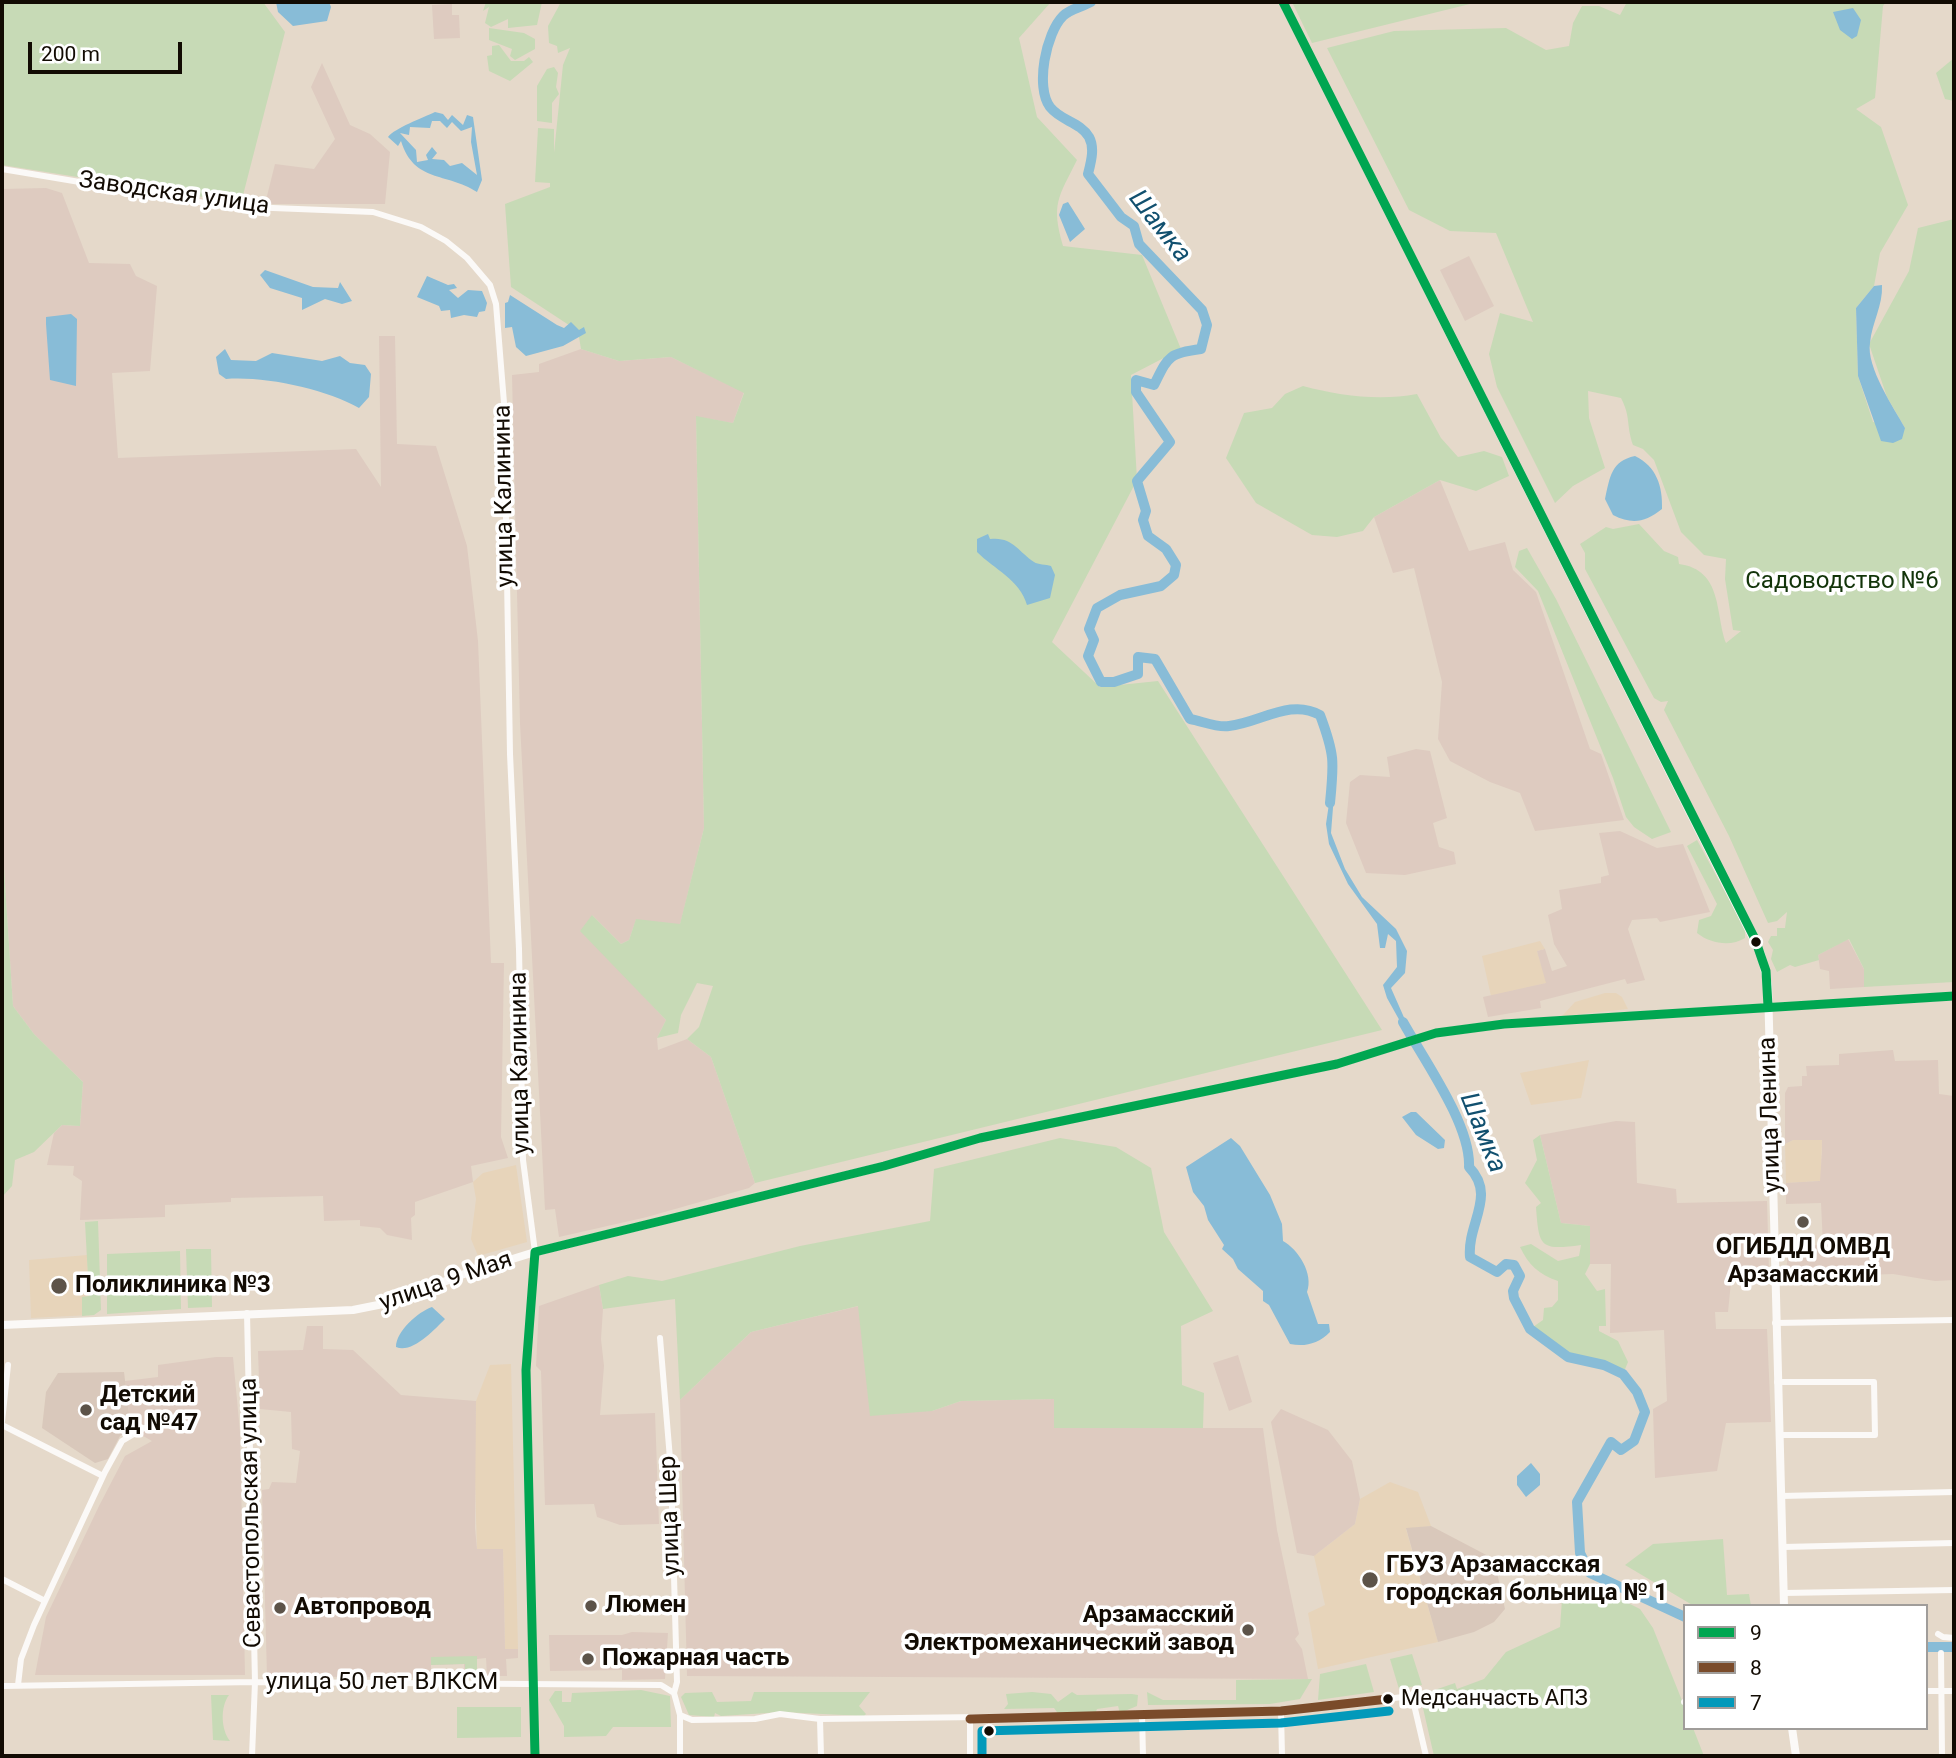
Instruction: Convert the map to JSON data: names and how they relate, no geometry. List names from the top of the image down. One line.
{"streets":{"main road":["улица Ленина","улица 9 Мая"],"street":["Заводская улица","улица Калинина","Севастопольская улица","улица Шер","улица 50 лет ВЛКСМ"]},"crossings":[["Заводская улица","улица Калинина"],["улица Калинина","улица 9 Мая"],["улица Калинина","улица 50 лет ВЛКСМ"],["улица Ленина","улица 9 Мая"],["улица 9 Мая","Севастопольская улица"],["Севастопольская улица","улица 50 лет ВЛКСМ"],["улица Шер","улица 50 лет ВЛКСМ"]],"water":["Шамка"],"parks":["Садоводство №6"],"places":["ОГИБДД ОМВД Арзамасский","Поликлиника №3","Детский сад №47","ГБУЗ Арзамасская городская больница № 1","Люмен","Автопровод","Арзамасский Электромеханический завод","Пожарная часть","Медсанчасть АПЗ"],"lines":["transit line 9","transit line 8","transit line 7"],"legend":["9","8","7"],"scale_bar":"200 m"}
